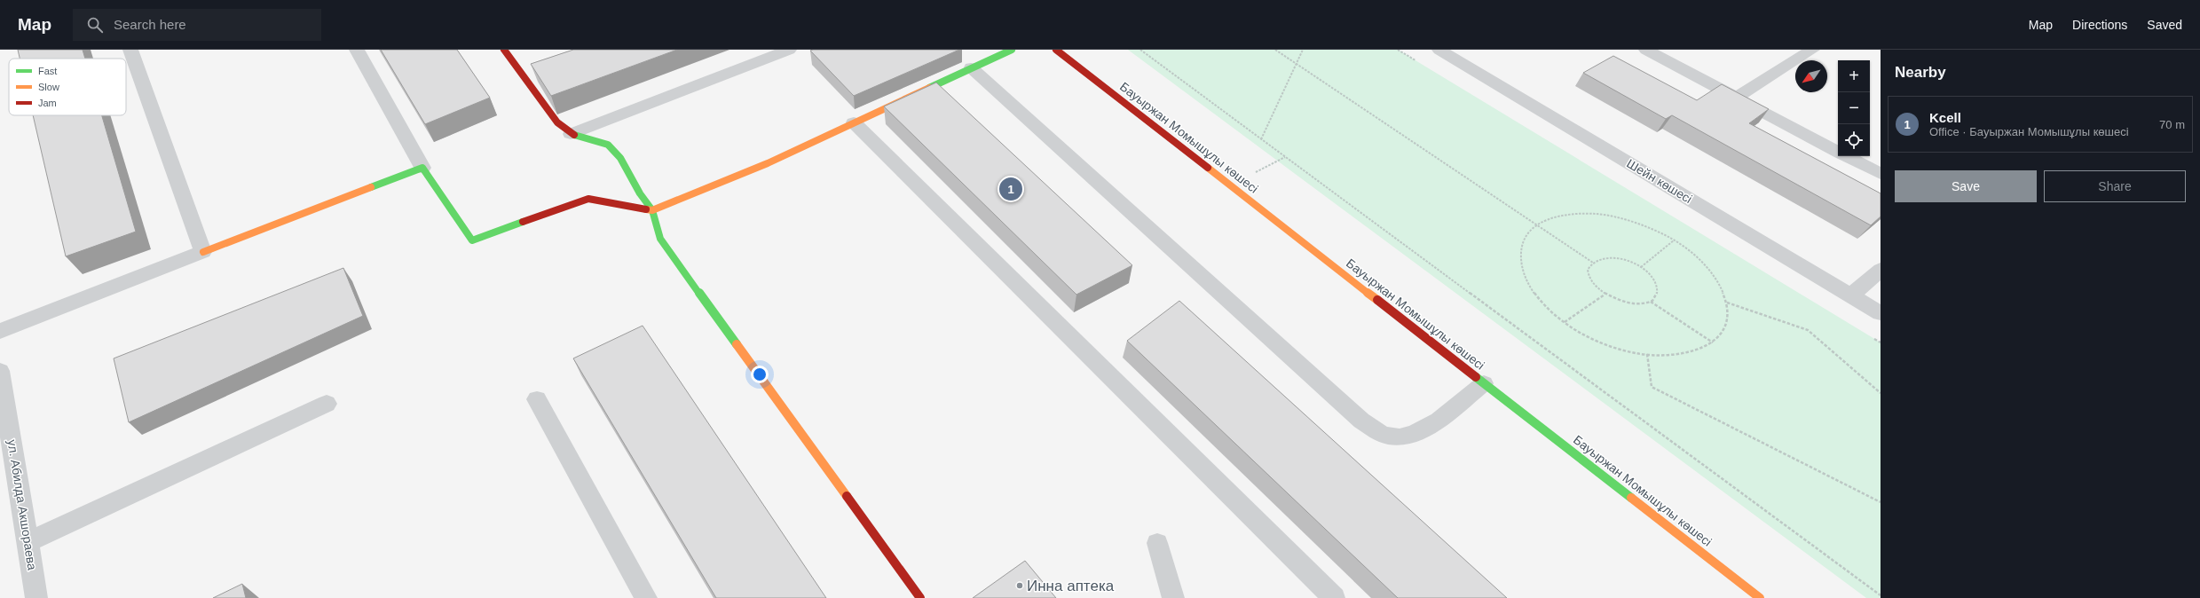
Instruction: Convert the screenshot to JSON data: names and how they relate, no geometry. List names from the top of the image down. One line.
{"streets":{"street":["Бауыржан Момышұлы көшесі","Шейн көшесі","ул. Абилда Акшораева"]},"places":["Инна аптека"],"legend":["Fast","Slow","Jam"],"north":"bottom left","page":{"header":"Map","search":"Search here","nav":["Map","Directions","Saved"],"heading":"Nearby","map_buttons":["+","−"],"list":[{"mark":"1","name":"Kcell","note":"Office · Бауыржан Момышұлы көшесі","value":"70 m"}],"buttons":["Save","Share"],"pins":"1"}}
